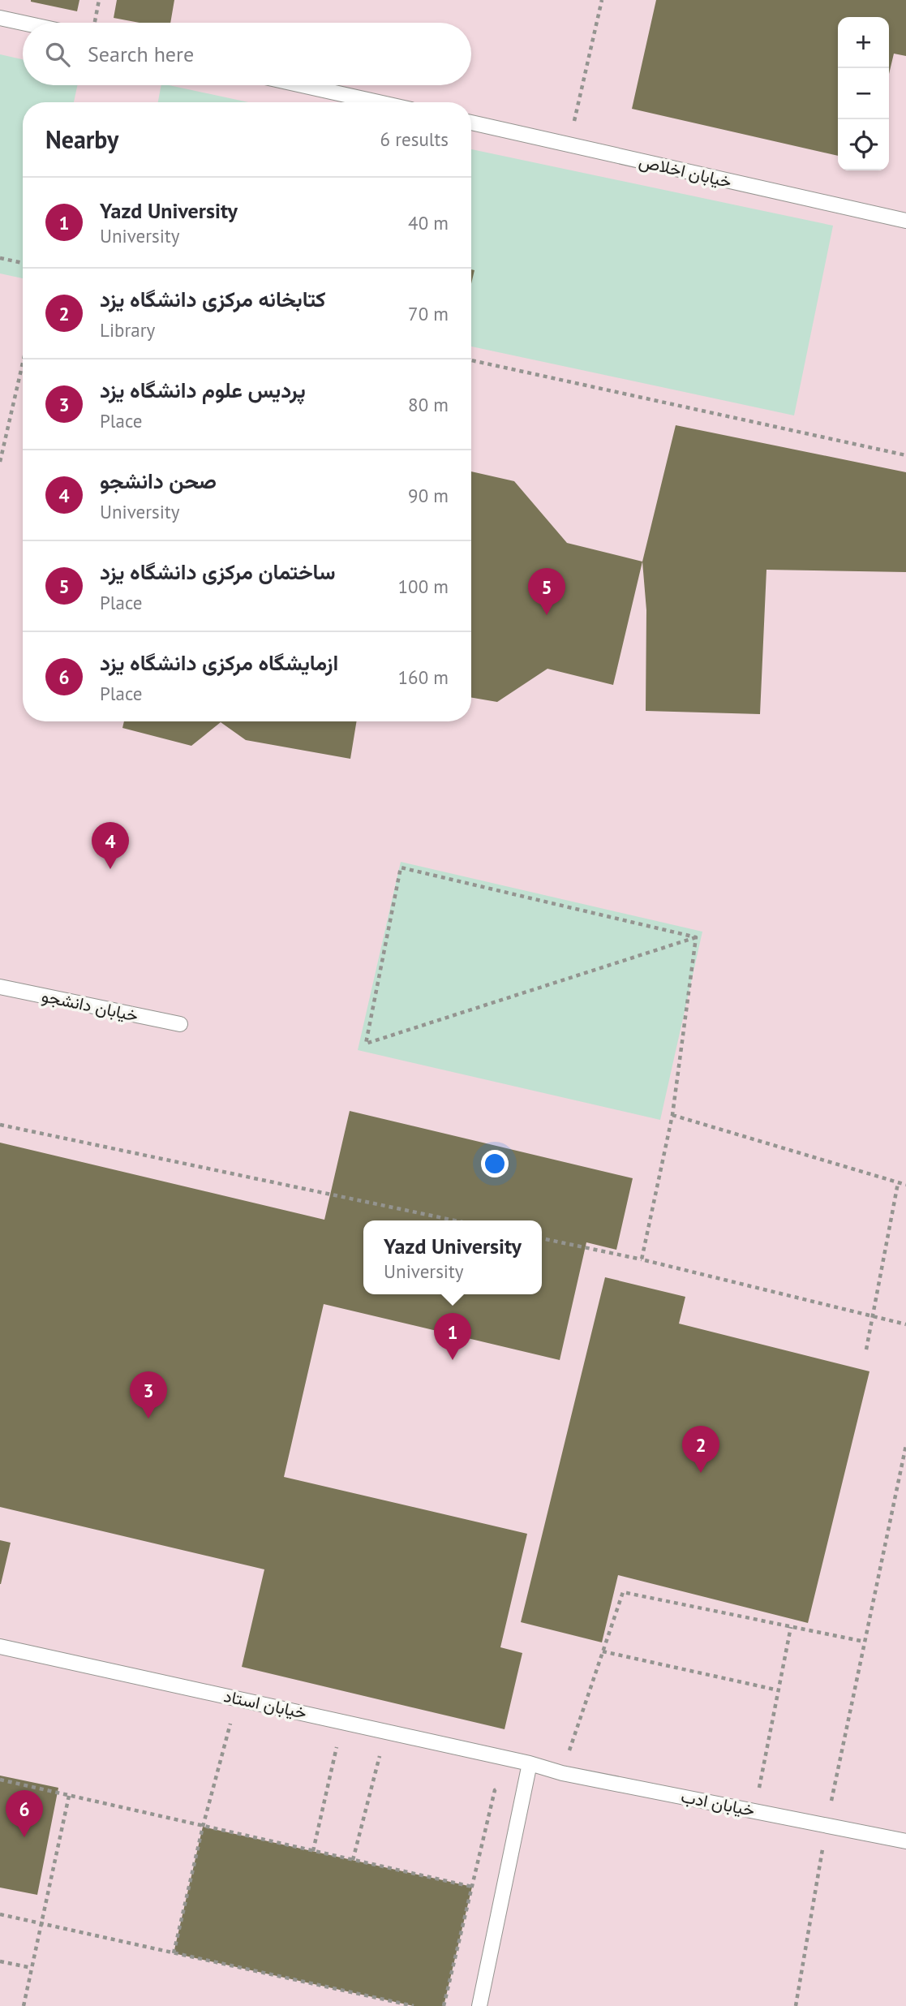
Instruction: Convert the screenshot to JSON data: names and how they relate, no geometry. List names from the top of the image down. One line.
{"streets":{"lane":["خیابان اخلاص","خیابان دانشجو","خیابان استاد","خیابان ادب"]},"crossings":[["خیابان استاد","خیابان ادب"]],"page":{"map_buttons":["+","−"],"search":"Search here","heading":["Nearby","6 results"],"list":[{"mark":"1","name":"Yazd University","note":"University","value":"40 m"},{"mark":"2","name":"کتابخانه مرکزی دانشگاه یزد","note":"Library","value":"70 m"},{"mark":"3","name":"پردیس علوم دانشگاه یزد","note":"Place","value":"80 m"},{"mark":"4","name":"صحن دانشجو","note":"University","value":"90 m"},{"mark":"5","name":"ساختمان مرکزی دانشگاه یزد","note":"Place","value":"100 m"},{"mark":"6","name":"ازمایشگاه مرکزی دانشگاه یزد","note":"Place","value":"160 m"}],"pins":["5","4","1","3","2","6"],"popup":["Yazd University","University"]}}
